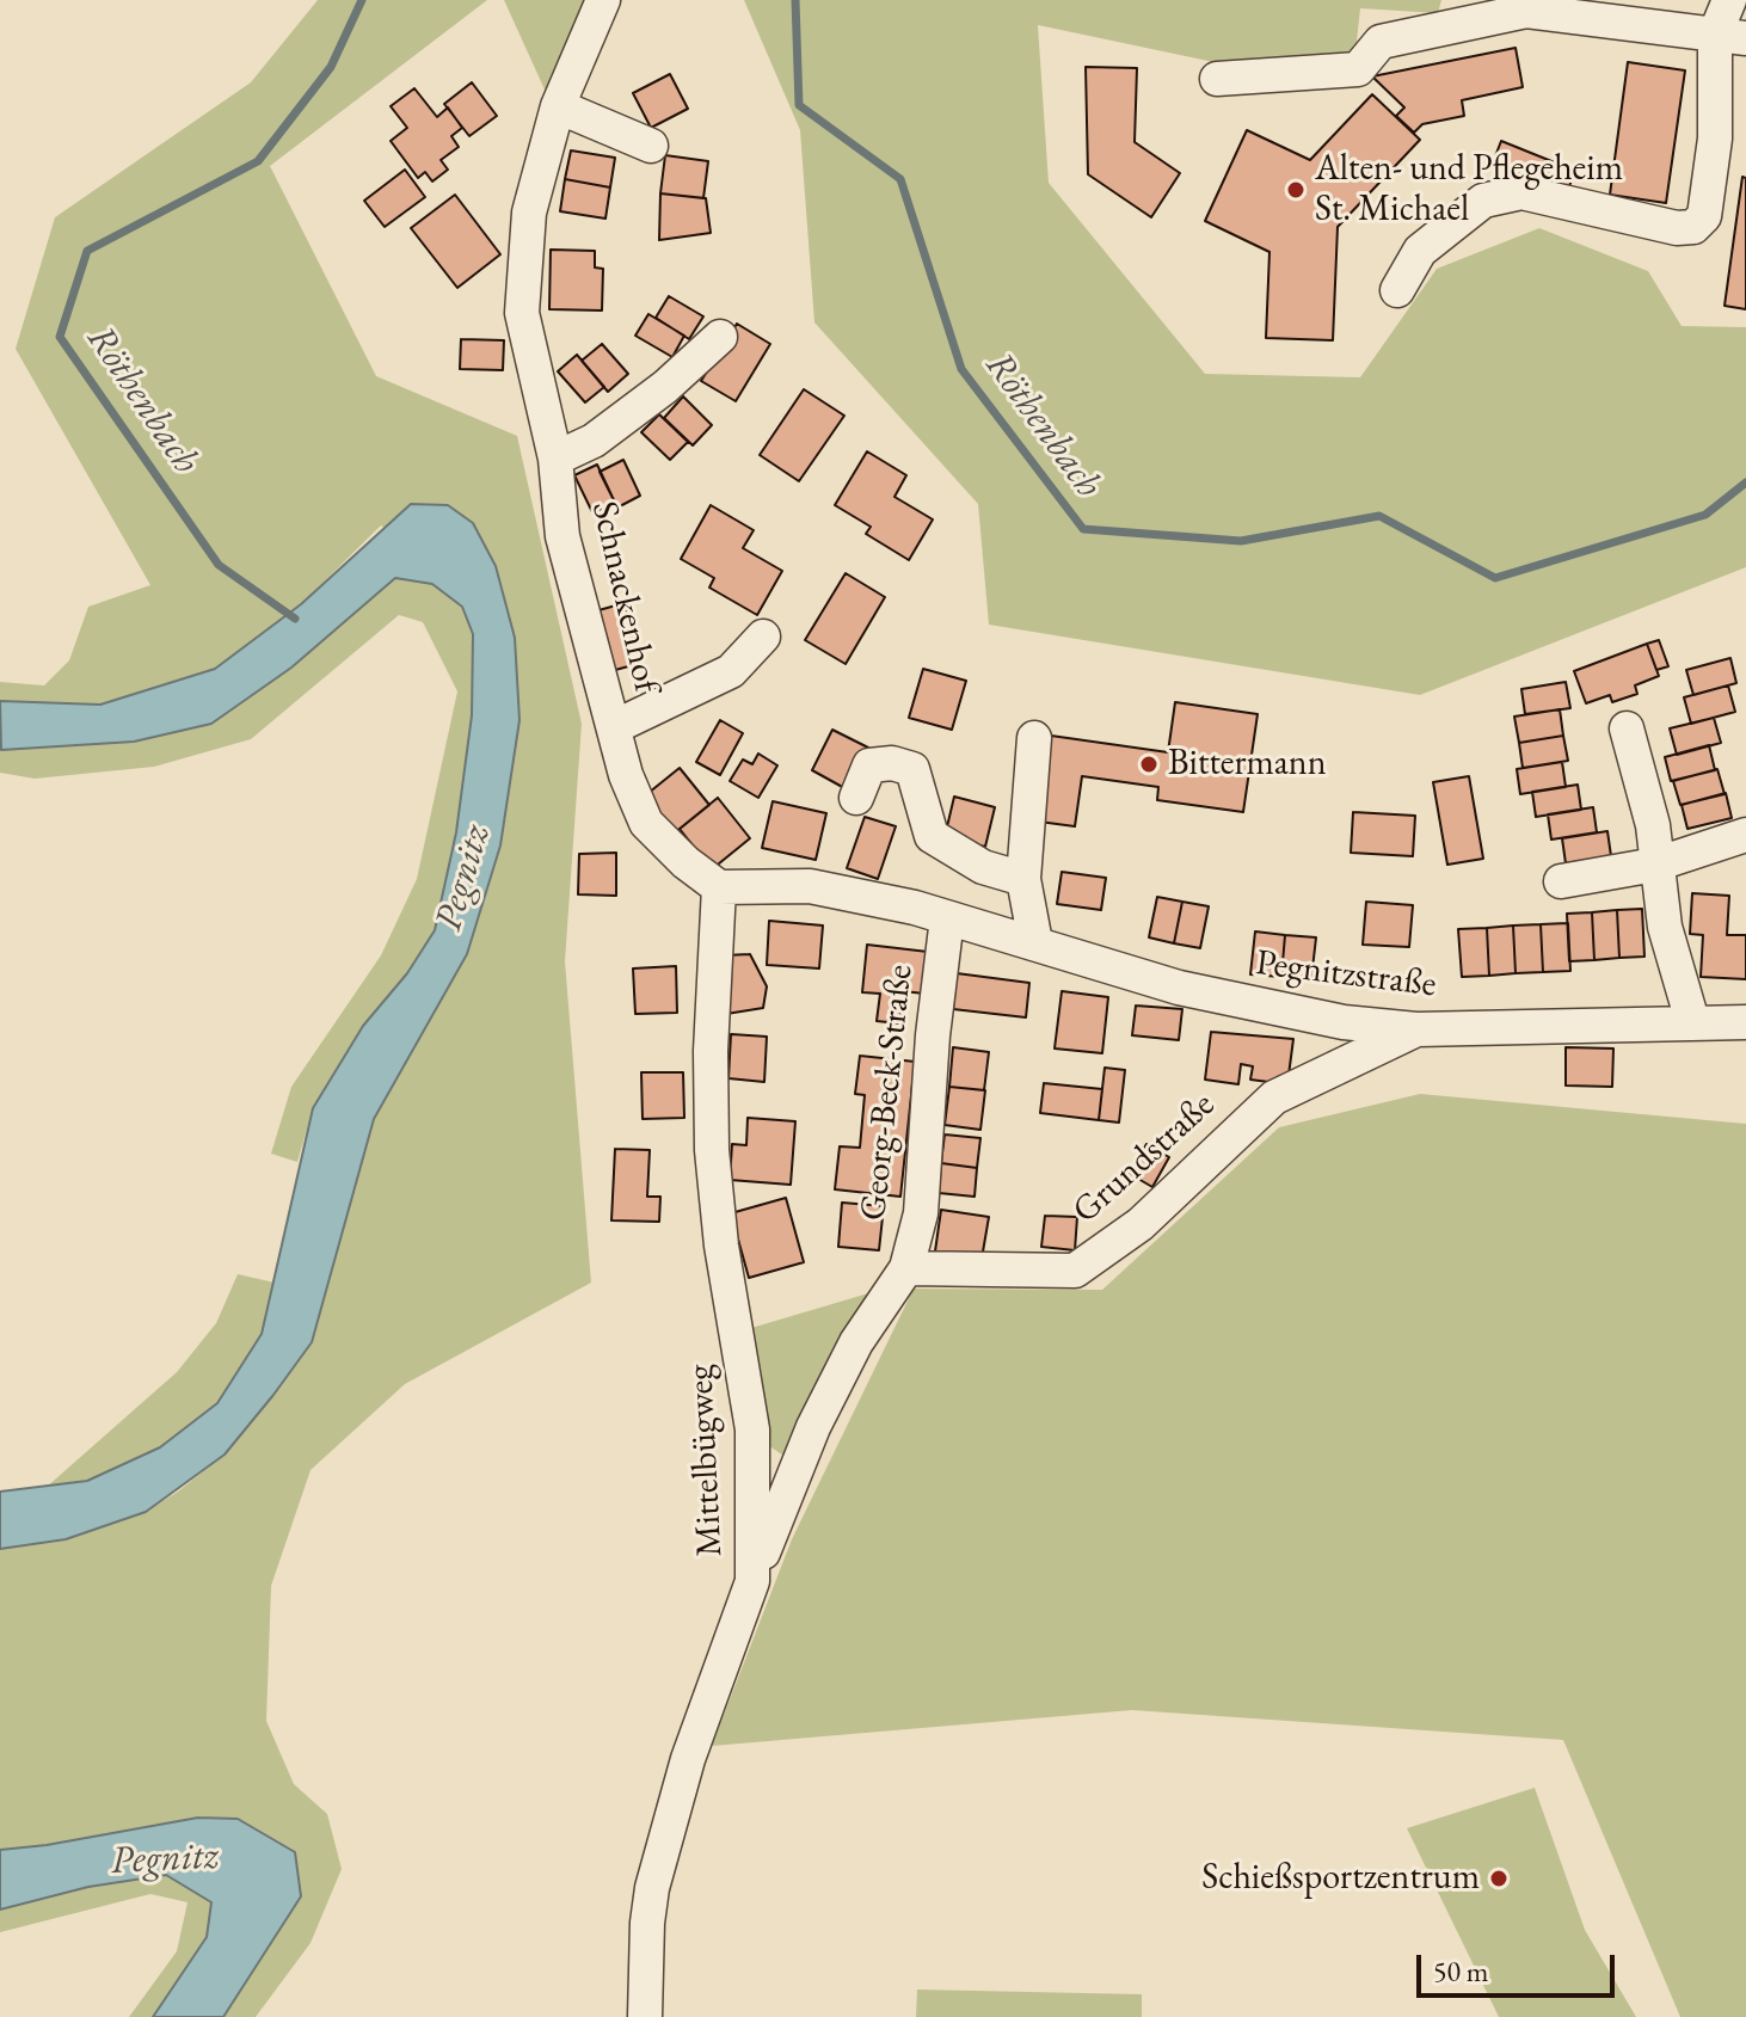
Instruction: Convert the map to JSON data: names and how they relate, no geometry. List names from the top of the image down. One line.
{"streets":{"street":["Schnackenhof","Pegnitzstraße","Georg-Beck-Straße","Grundstraße","Mittelbügweg"]},"crossings":[["Schnackenhof","Mittelbügweg"],["Pegnitzstraße","Georg-Beck-Straße"],["Pegnitzstraße","Grundstraße"],["Georg-Beck-Straße","Grundstraße"],["Georg-Beck-Straße","Mittelbügweg"]],"water":["Röthenbach","Pegnitz"],"places":["Alten- und Pflegeheim St. Michael","Bittermann","Schießsportzentrum"],"scale_bar":"50 m"}
